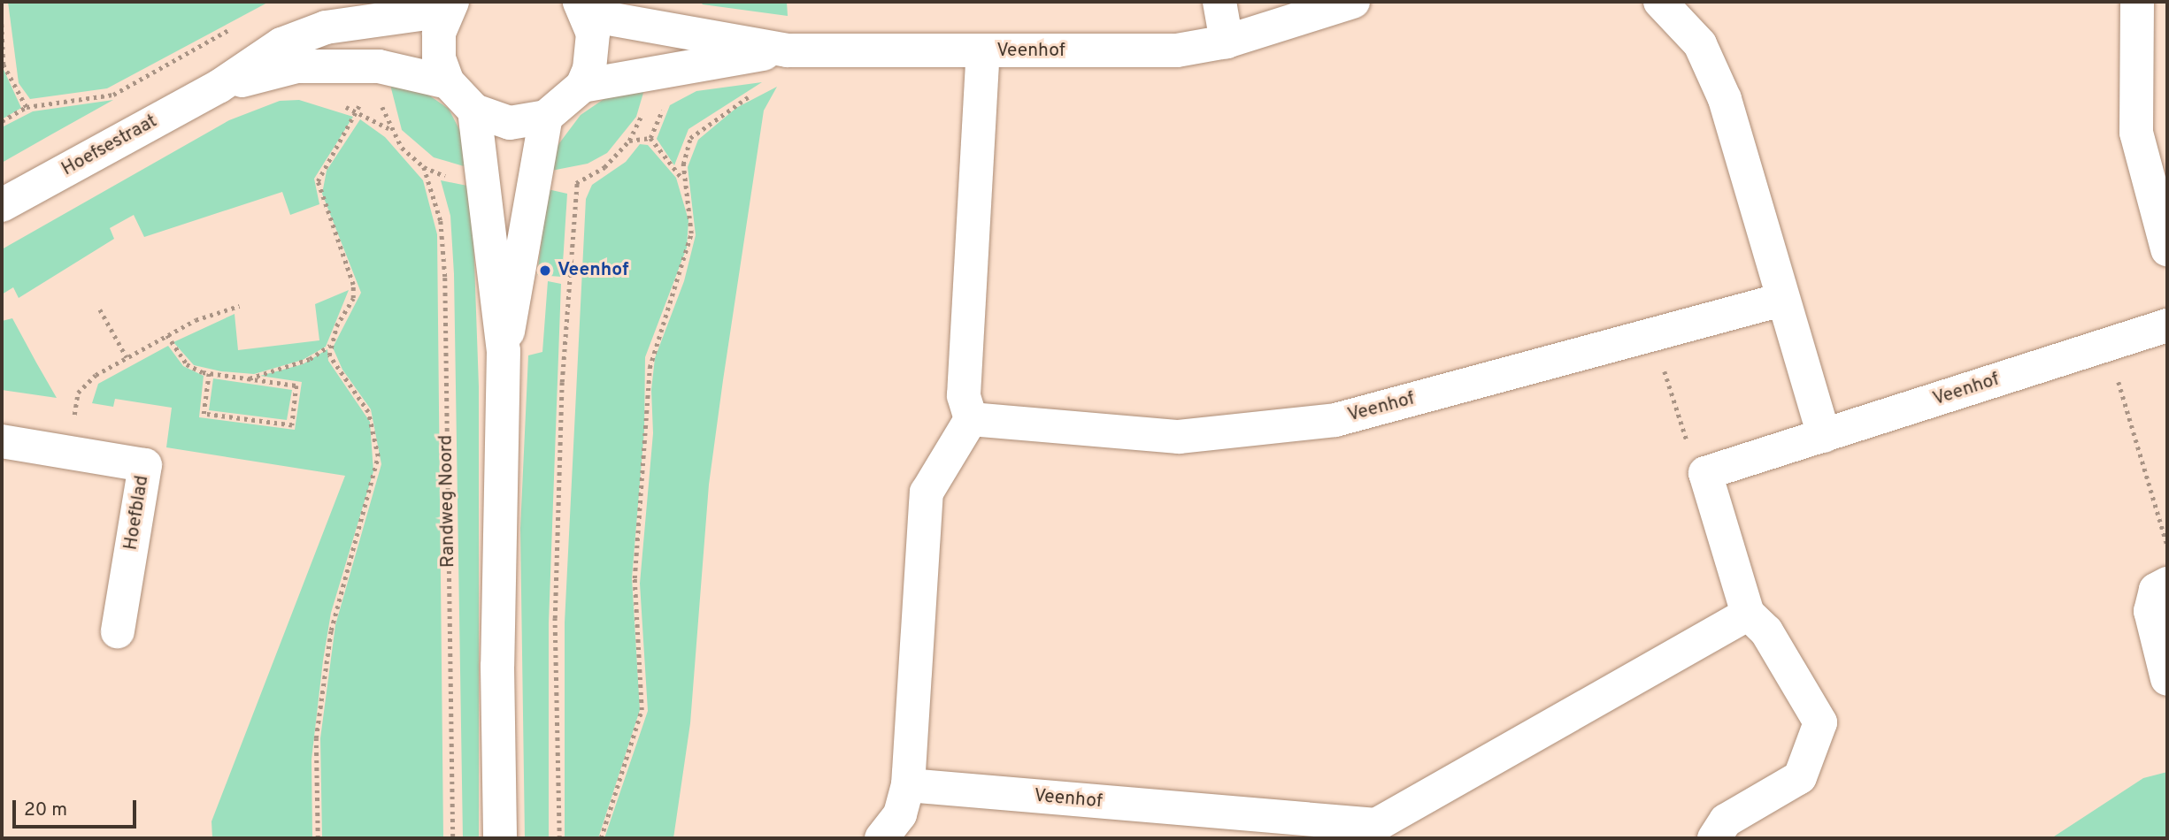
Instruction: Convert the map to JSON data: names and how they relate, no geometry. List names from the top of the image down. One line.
{"streets":{"street":["Veenhof","Hoefsestraat","Hoefblad"],"path":["Randweg Noord"]},"places":["Veenhof"],"scale_bar":"20 m"}
